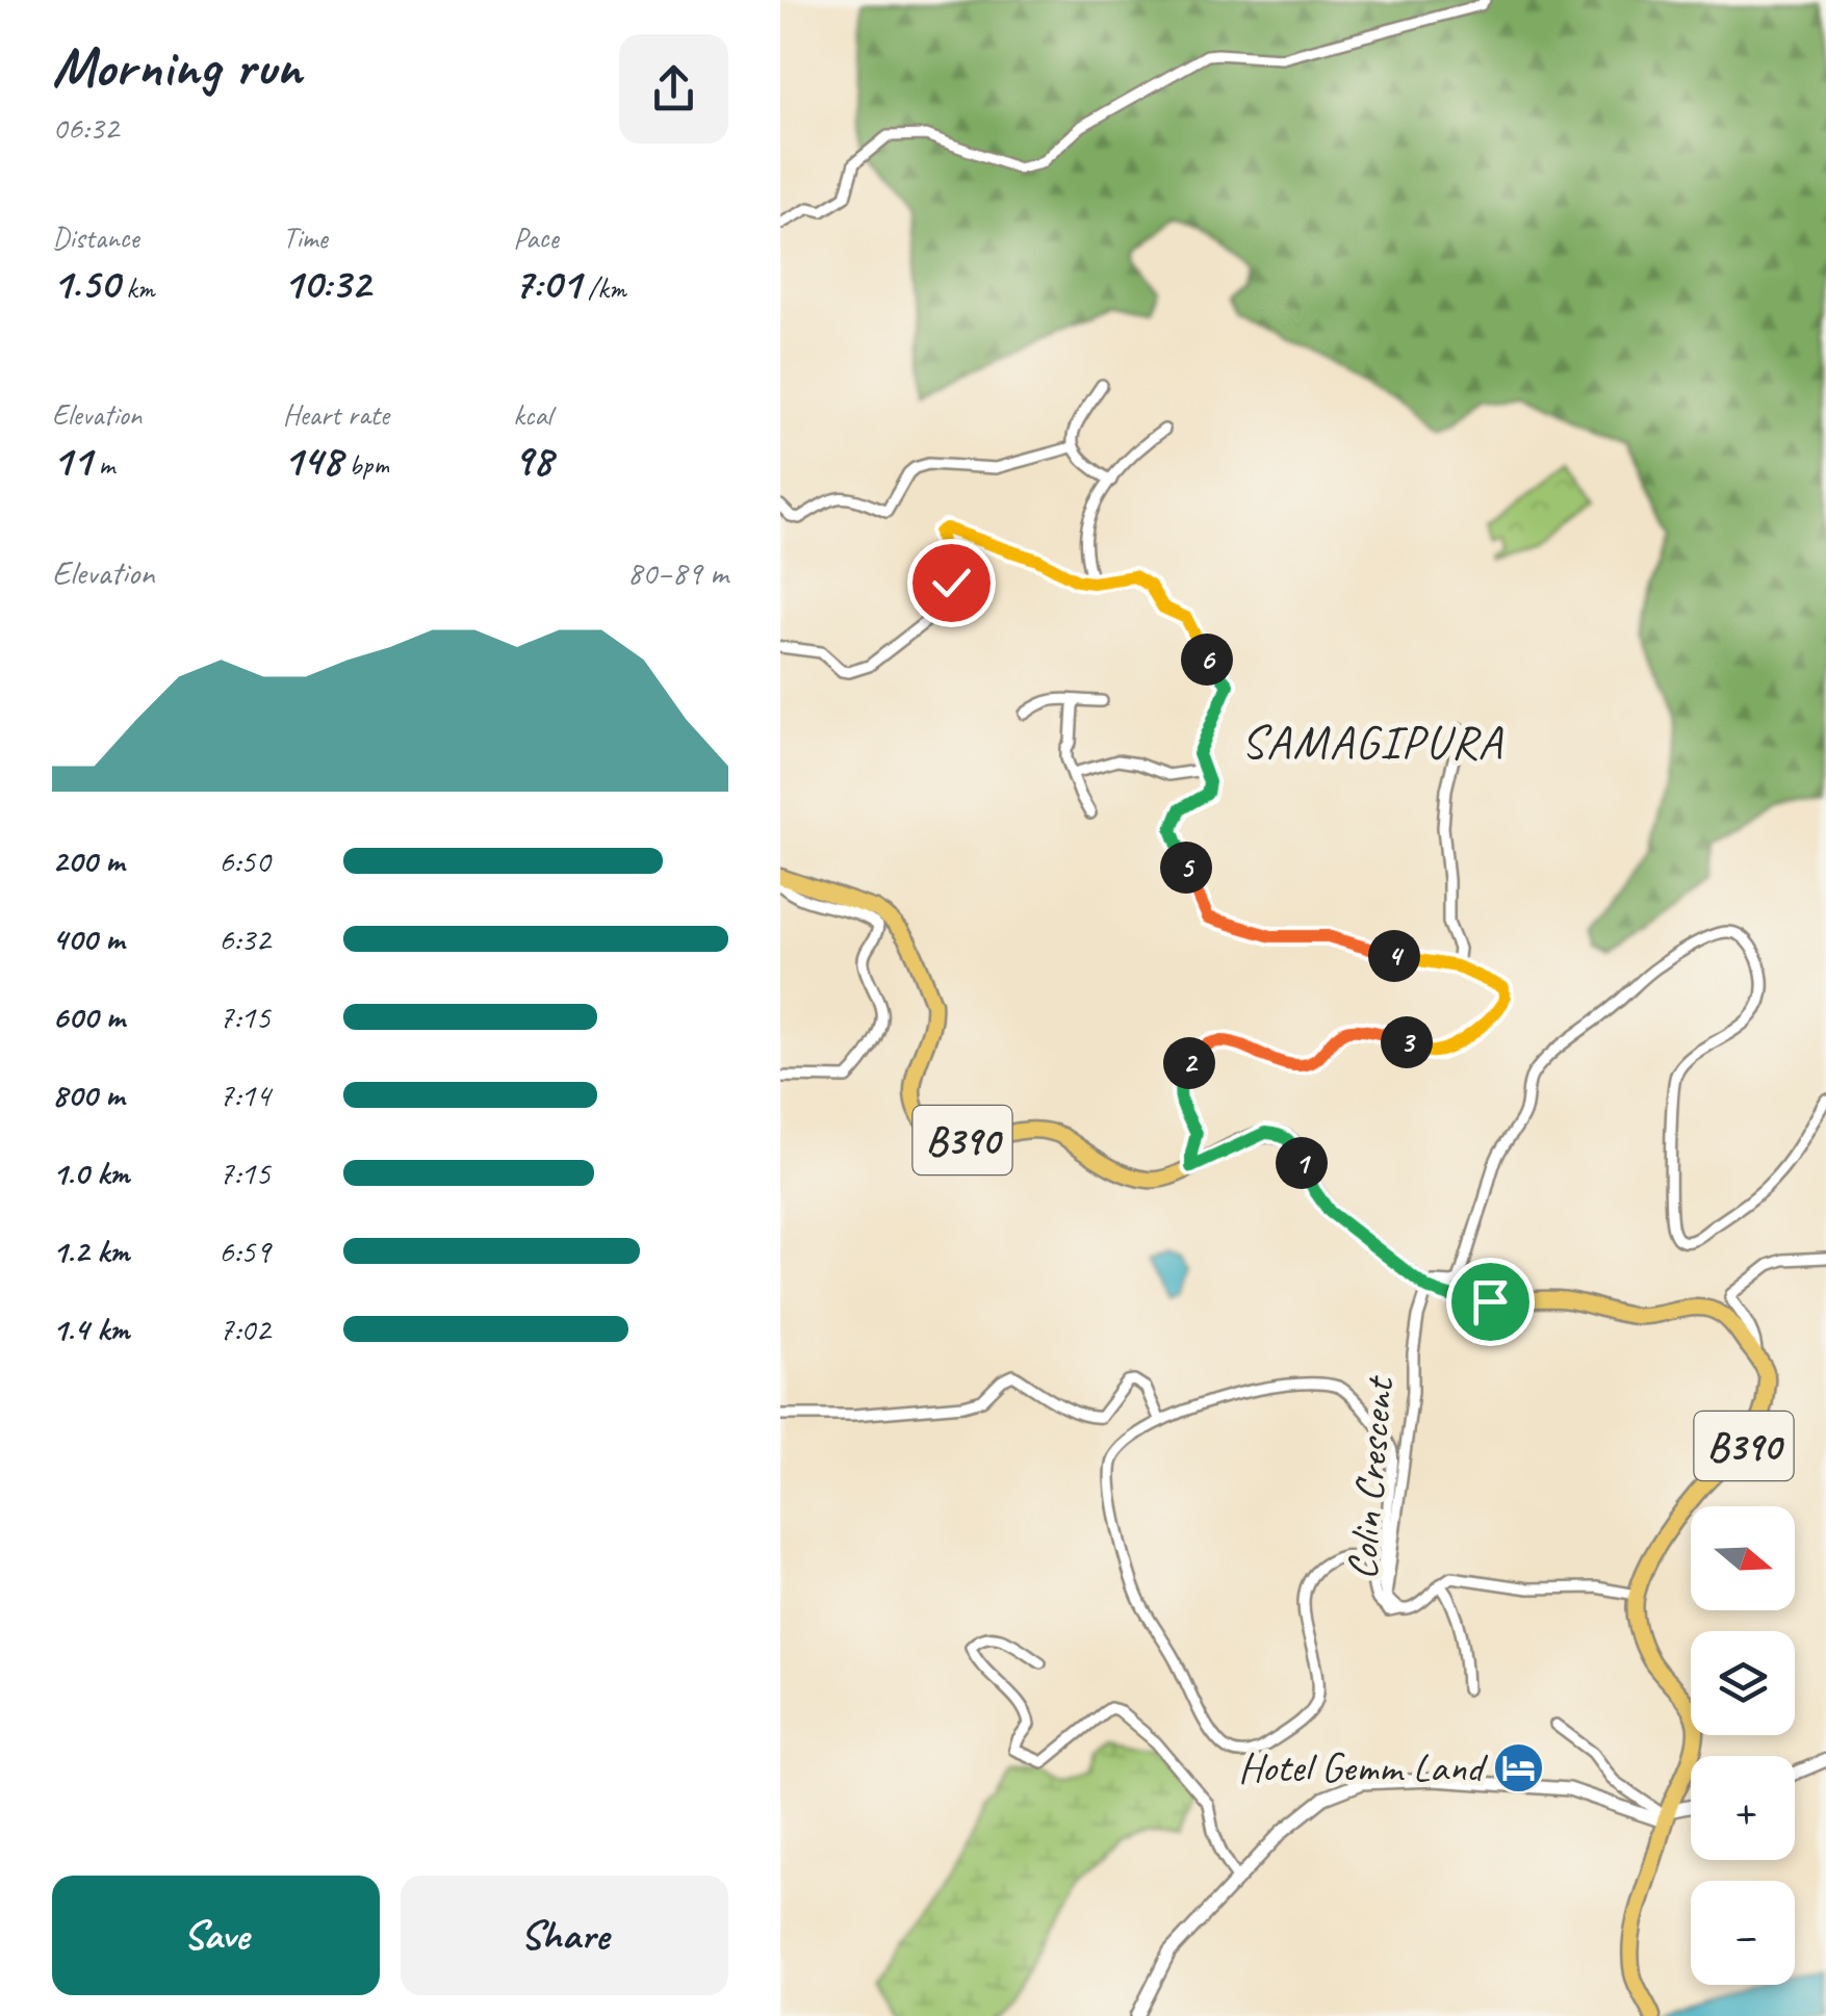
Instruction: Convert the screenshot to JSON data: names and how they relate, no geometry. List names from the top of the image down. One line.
{"streets":{"main road":["B390"],"street":["Colin Crescent"]},"crossings":[["B390","Colin Crescent"]],"districts":["SAMAGIPURA"],"places":{"hotel":["Hotel Gemm Land"]},"north":"right","page":{"heading":["Morning run","06:32"],"stats":[["Distance","1.50 km"],["Time","10:32"],["Pace","7:01 /km"],["Elevation","11 m"],["Heart rate","148 bpm"],["kcal","98"]],"chart":["Elevation","80–89 m"],"pins":["6","5","4","3","2","1"],"list":[{"name":"200 m","note":"6:50"},{"name":"400 m","note":"6:32"},{"name":"600 m","note":"7:15"},{"name":"800 m","note":"7:14"},{"name":"1.0 km","note":"7:15"},{"name":"1.2 km","note":"6:59"},{"name":"1.4 km","note":"7:02"}],"map_buttons":["+","−"],"buttons":["Save","Share"]}}
